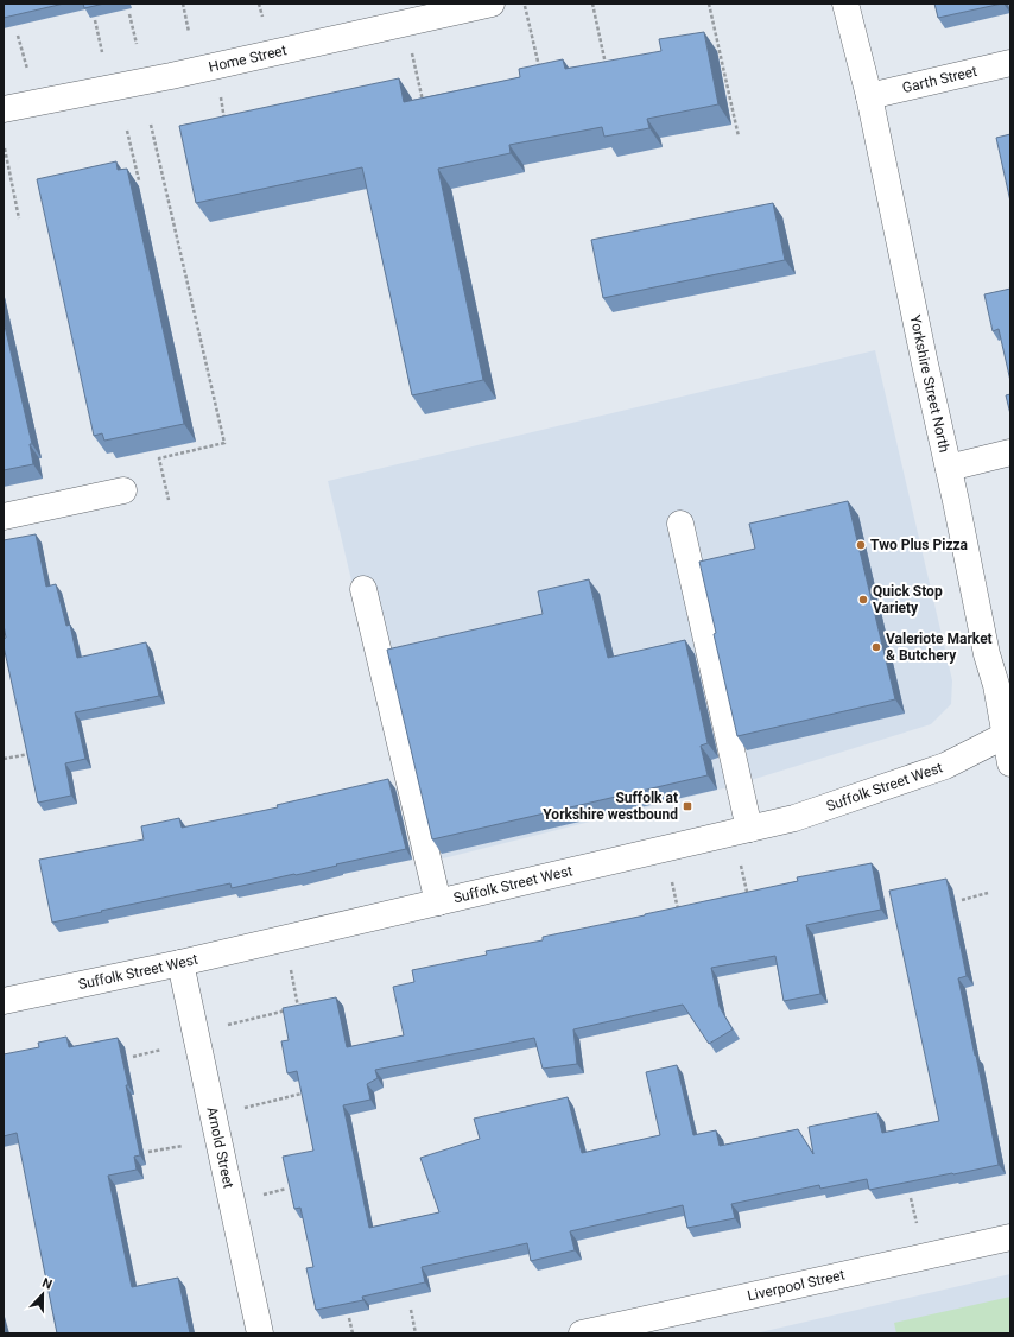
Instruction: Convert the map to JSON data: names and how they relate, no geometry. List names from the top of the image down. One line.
{"streets":{"street":["Home Street","Garth Street","Yorkshire Street North","Suffolk Street West","Arnold Street","Liverpool Street"]},"crossings":[["Garth Street","Yorkshire Street North"],["Yorkshire Street North","Suffolk Street West"],["Suffolk Street West","Arnold Street"]],"places":{"other":["Two Plus Pizza","Quick Stop Variety","Valeriote Market & Butchery"],"transit":["Suffolk at Yorkshire westbound"]},"north":"top"}
